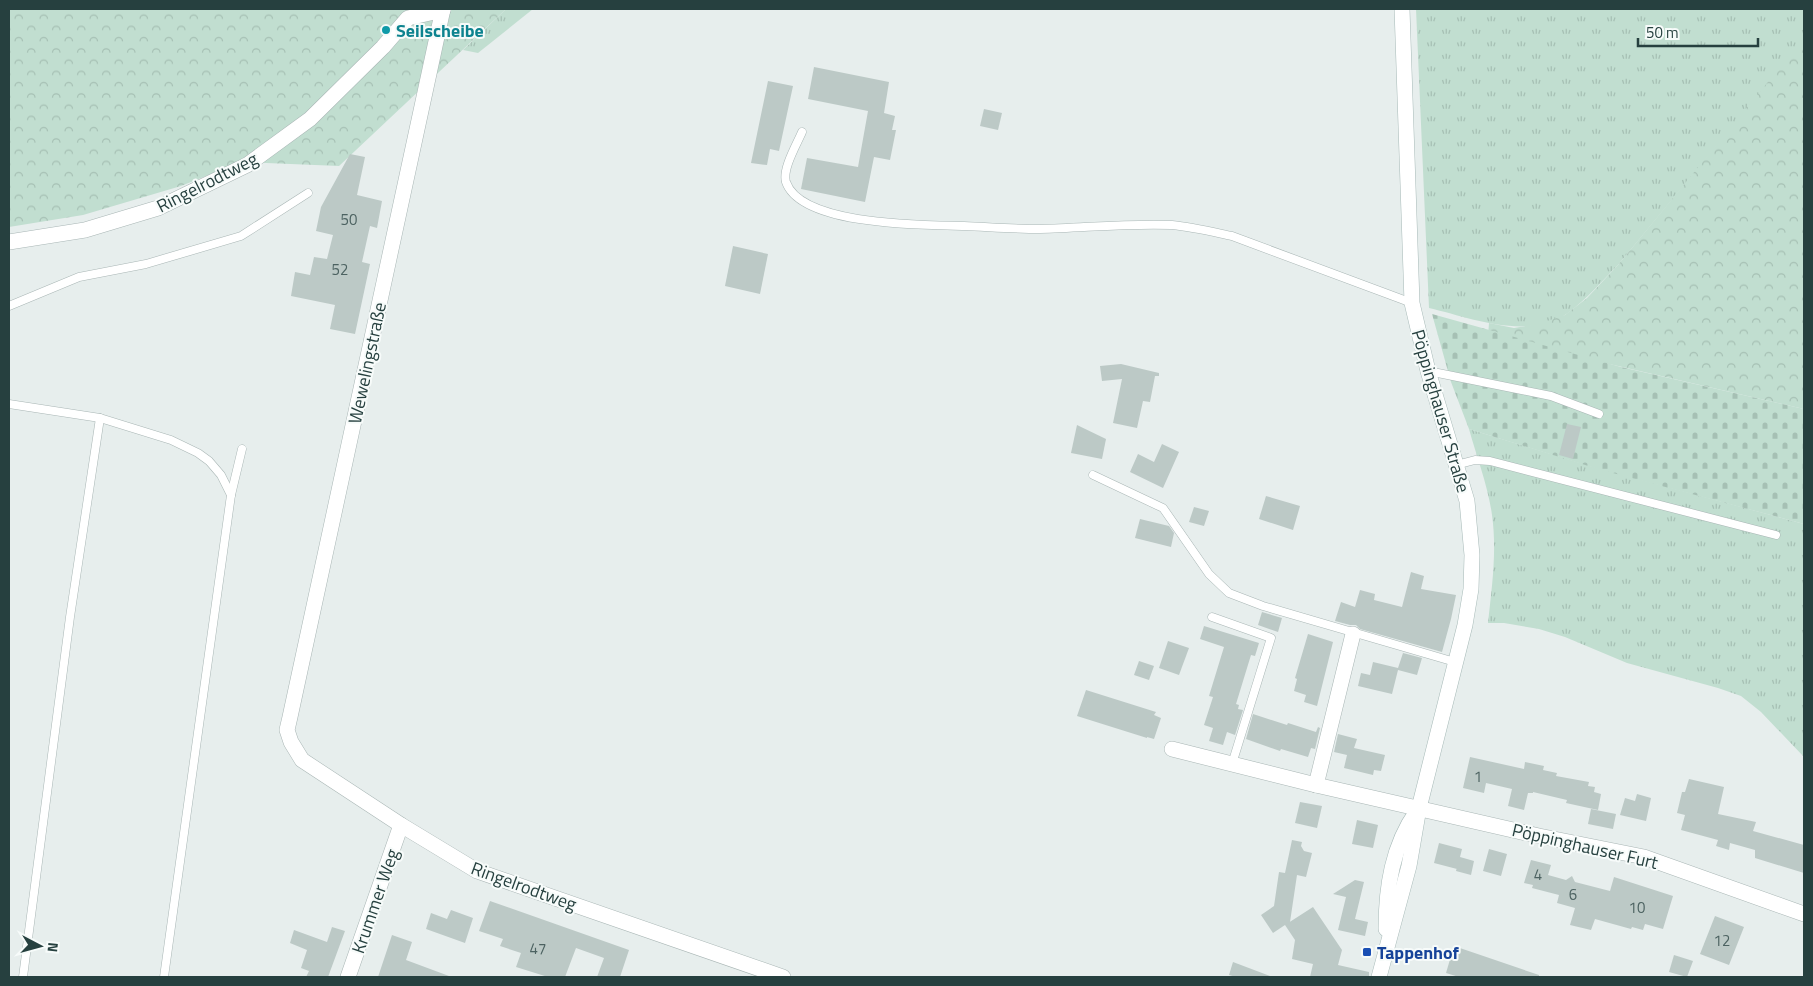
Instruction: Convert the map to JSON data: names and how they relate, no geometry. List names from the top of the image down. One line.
{"streets":{"street":["Ringelrodtweg","Wewelingstraße","Pöppinghauser Straße","Pöppinghauser Furt","Krummer Weg"]},"crossings":[["Ringelrodtweg","Wewelingstraße"],["Ringelrodtweg","Krummer Weg"],["Pöppinghauser Straße","Pöppinghauser Furt"]],"places":{"other":["Seilscheibe"],"transit":["Tappenhof"]},"house_numbers":["50","52","1","4","6","10","12","47"],"scale_bar":"50 m","north":"right"}
